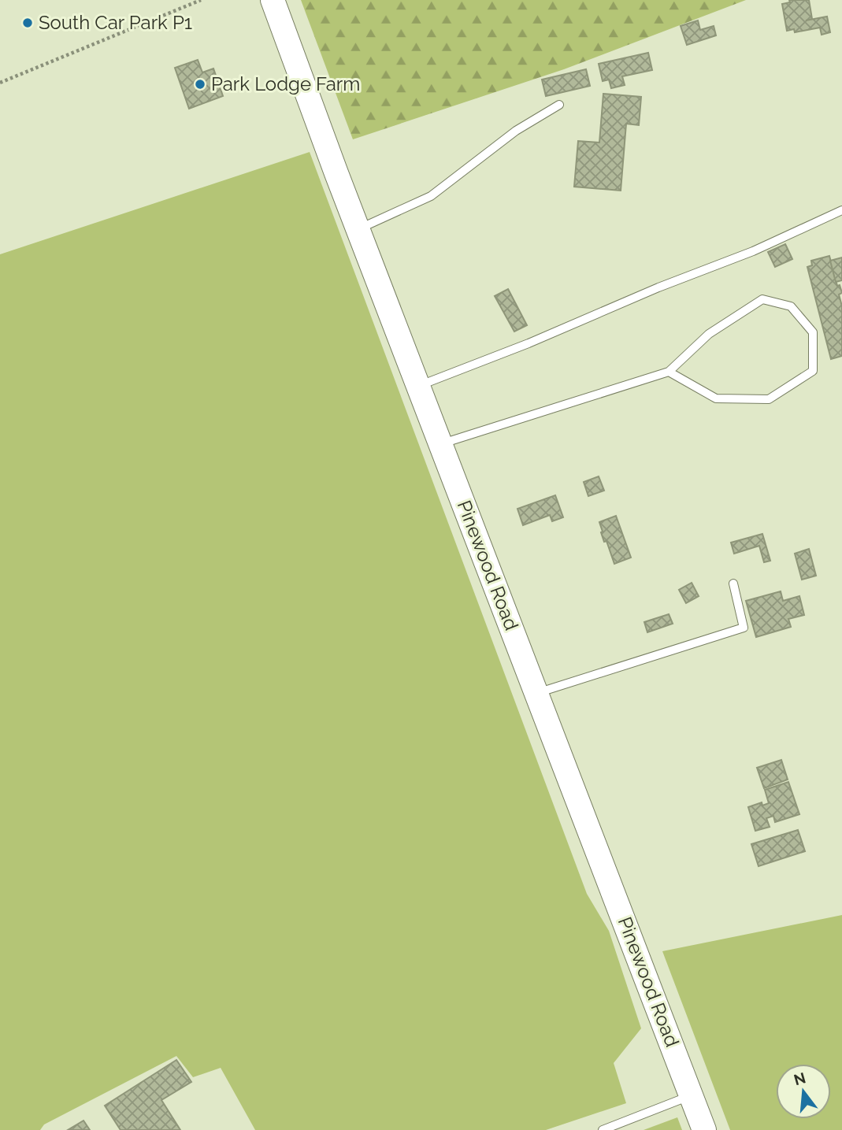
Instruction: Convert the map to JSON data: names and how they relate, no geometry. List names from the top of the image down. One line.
{"streets":{"street":["Pinewood Road"]},"places":["South Car Park P1","Park Lodge Farm"],"north":"top"}
